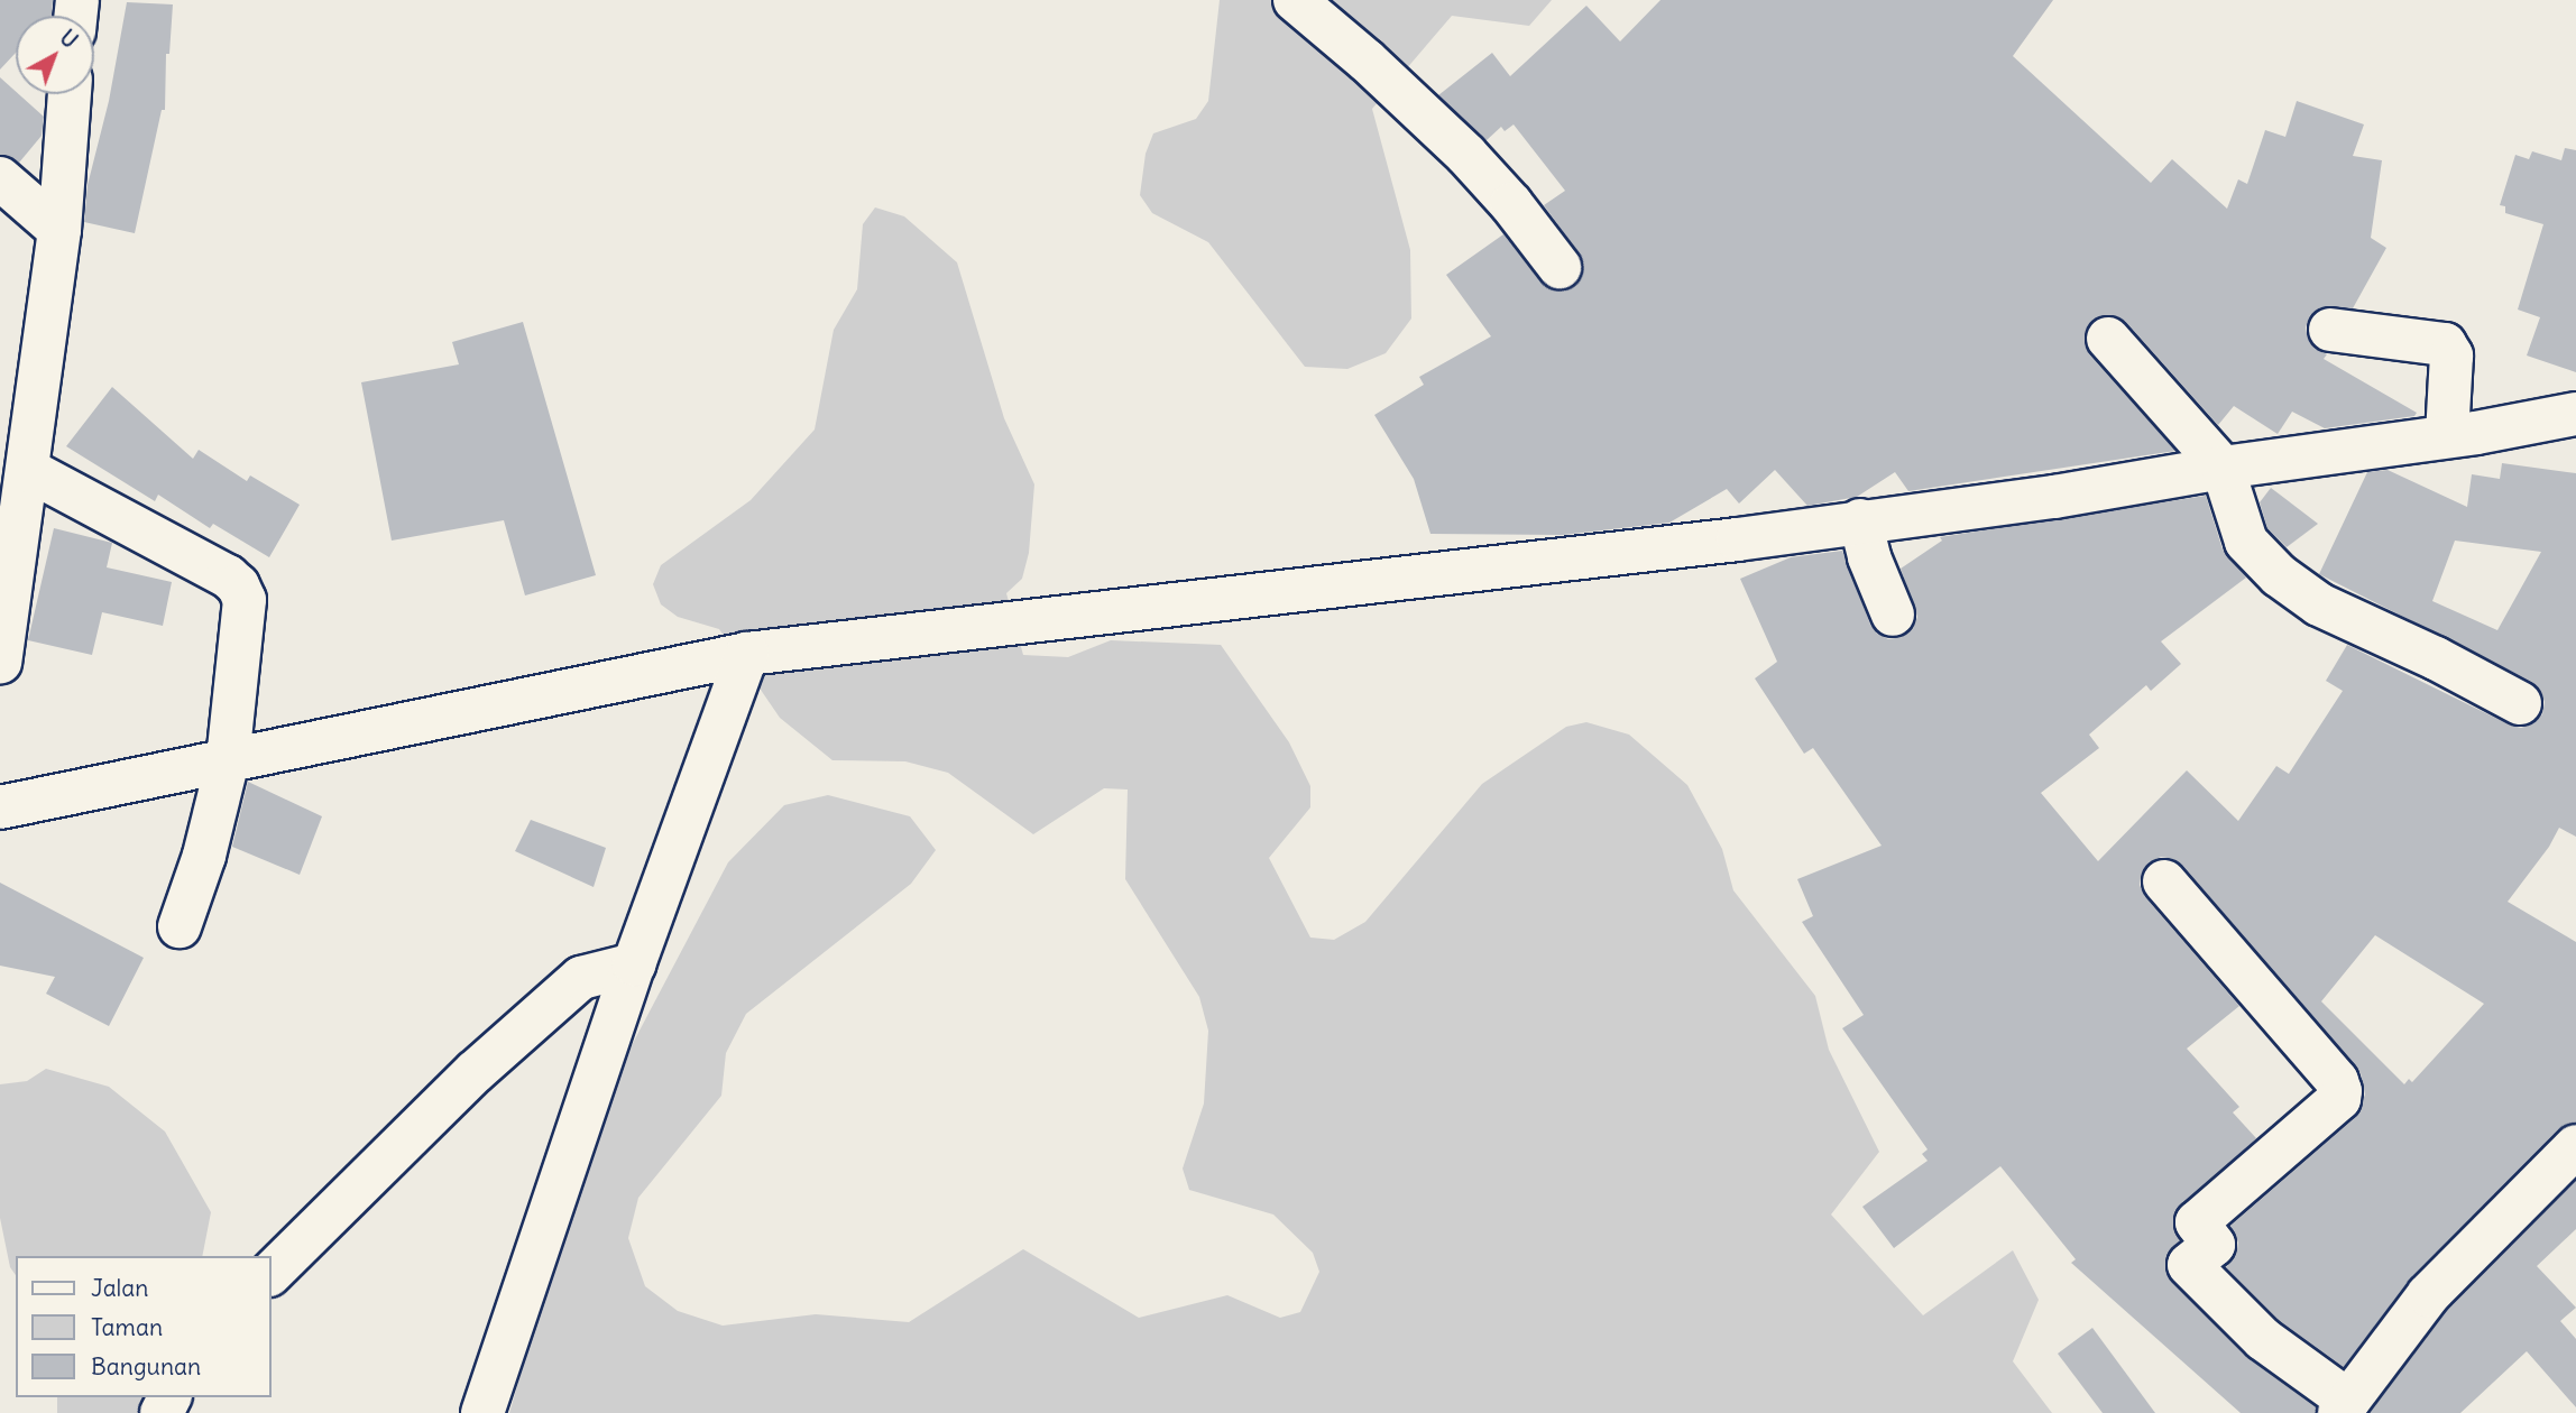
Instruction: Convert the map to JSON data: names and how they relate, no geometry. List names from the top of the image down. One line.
{"legend":["Jalan","Taman","Bangunan"],"north":"top right"}
